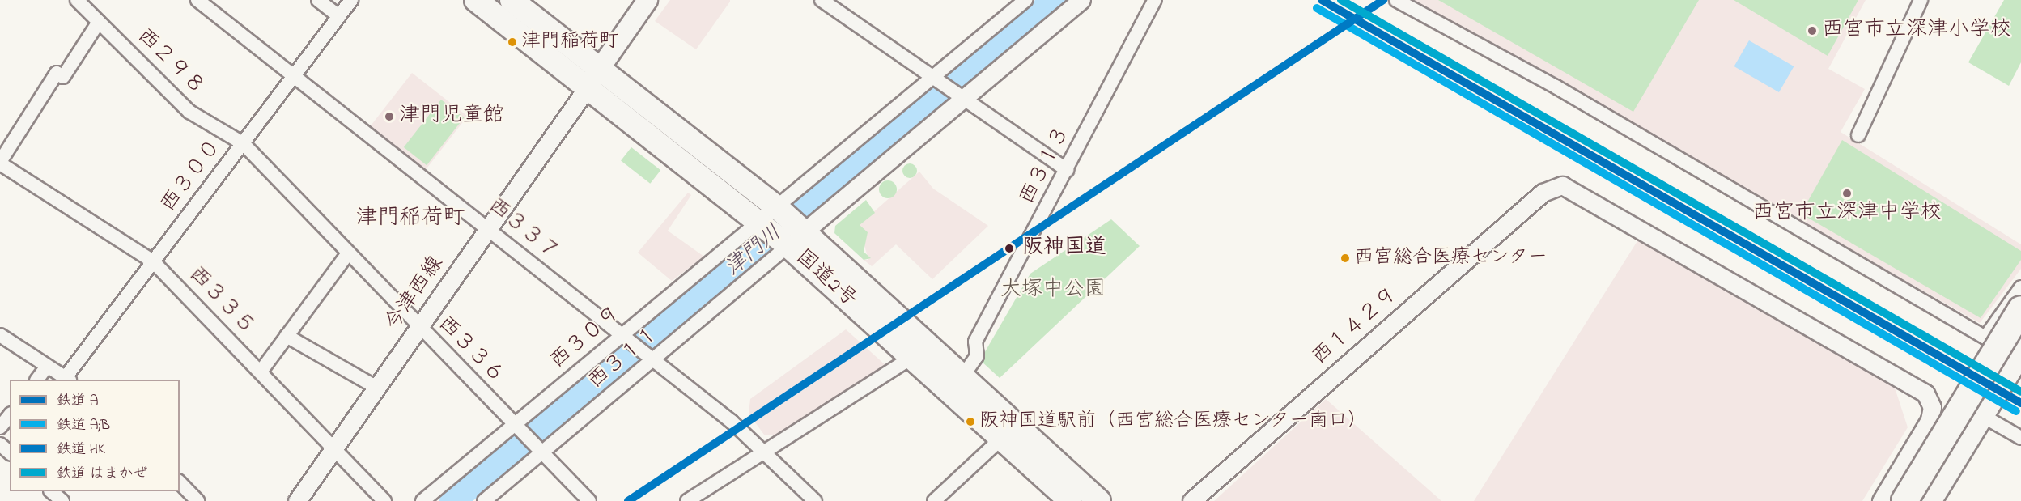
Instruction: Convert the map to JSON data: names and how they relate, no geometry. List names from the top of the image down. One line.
{"streets":{"highway":["国道2号"],"street":["西２９８","西３１３","西３００","西３３７","今津西線","西３３５","西１４２９","西３０９","西３３６","西３１１"]},"crossings":[["西２９８","西３００"],["西２９８","西３３６"],["西３１３","国道2号"],["西３００","西３３７"],["西３００","西３３５"],["西３００","西３３６"],["西３３７","今津西線"],["西３３７","西３０９"],["西３３７","西３１１"],["国道2号","今津西線"],["国道2号","西３０９"],["国道2号","西３１１"],["今津西線","西３３５"],["今津西線","西３３６"],["西３０９","西３３６"],["西３３６","西３１１"]],"districts":["津門稲荷町"],"water":["津門川"],"parks":["大塚中公園"],"places":["西宮市立深津小学校","津門稲荷町","津門児童館","西宮市立深津中学校","阪神国道","西宮総合医療センター","阪神国道駅前（西宮総合医療センター南口）"],"lines":["rail line A","rail line HK","rail line はまかぜ","rail line A;B"],"legend":["鉄道 A","鉄道 A;B","鉄道 HK","鉄道 はまかぜ"]}
